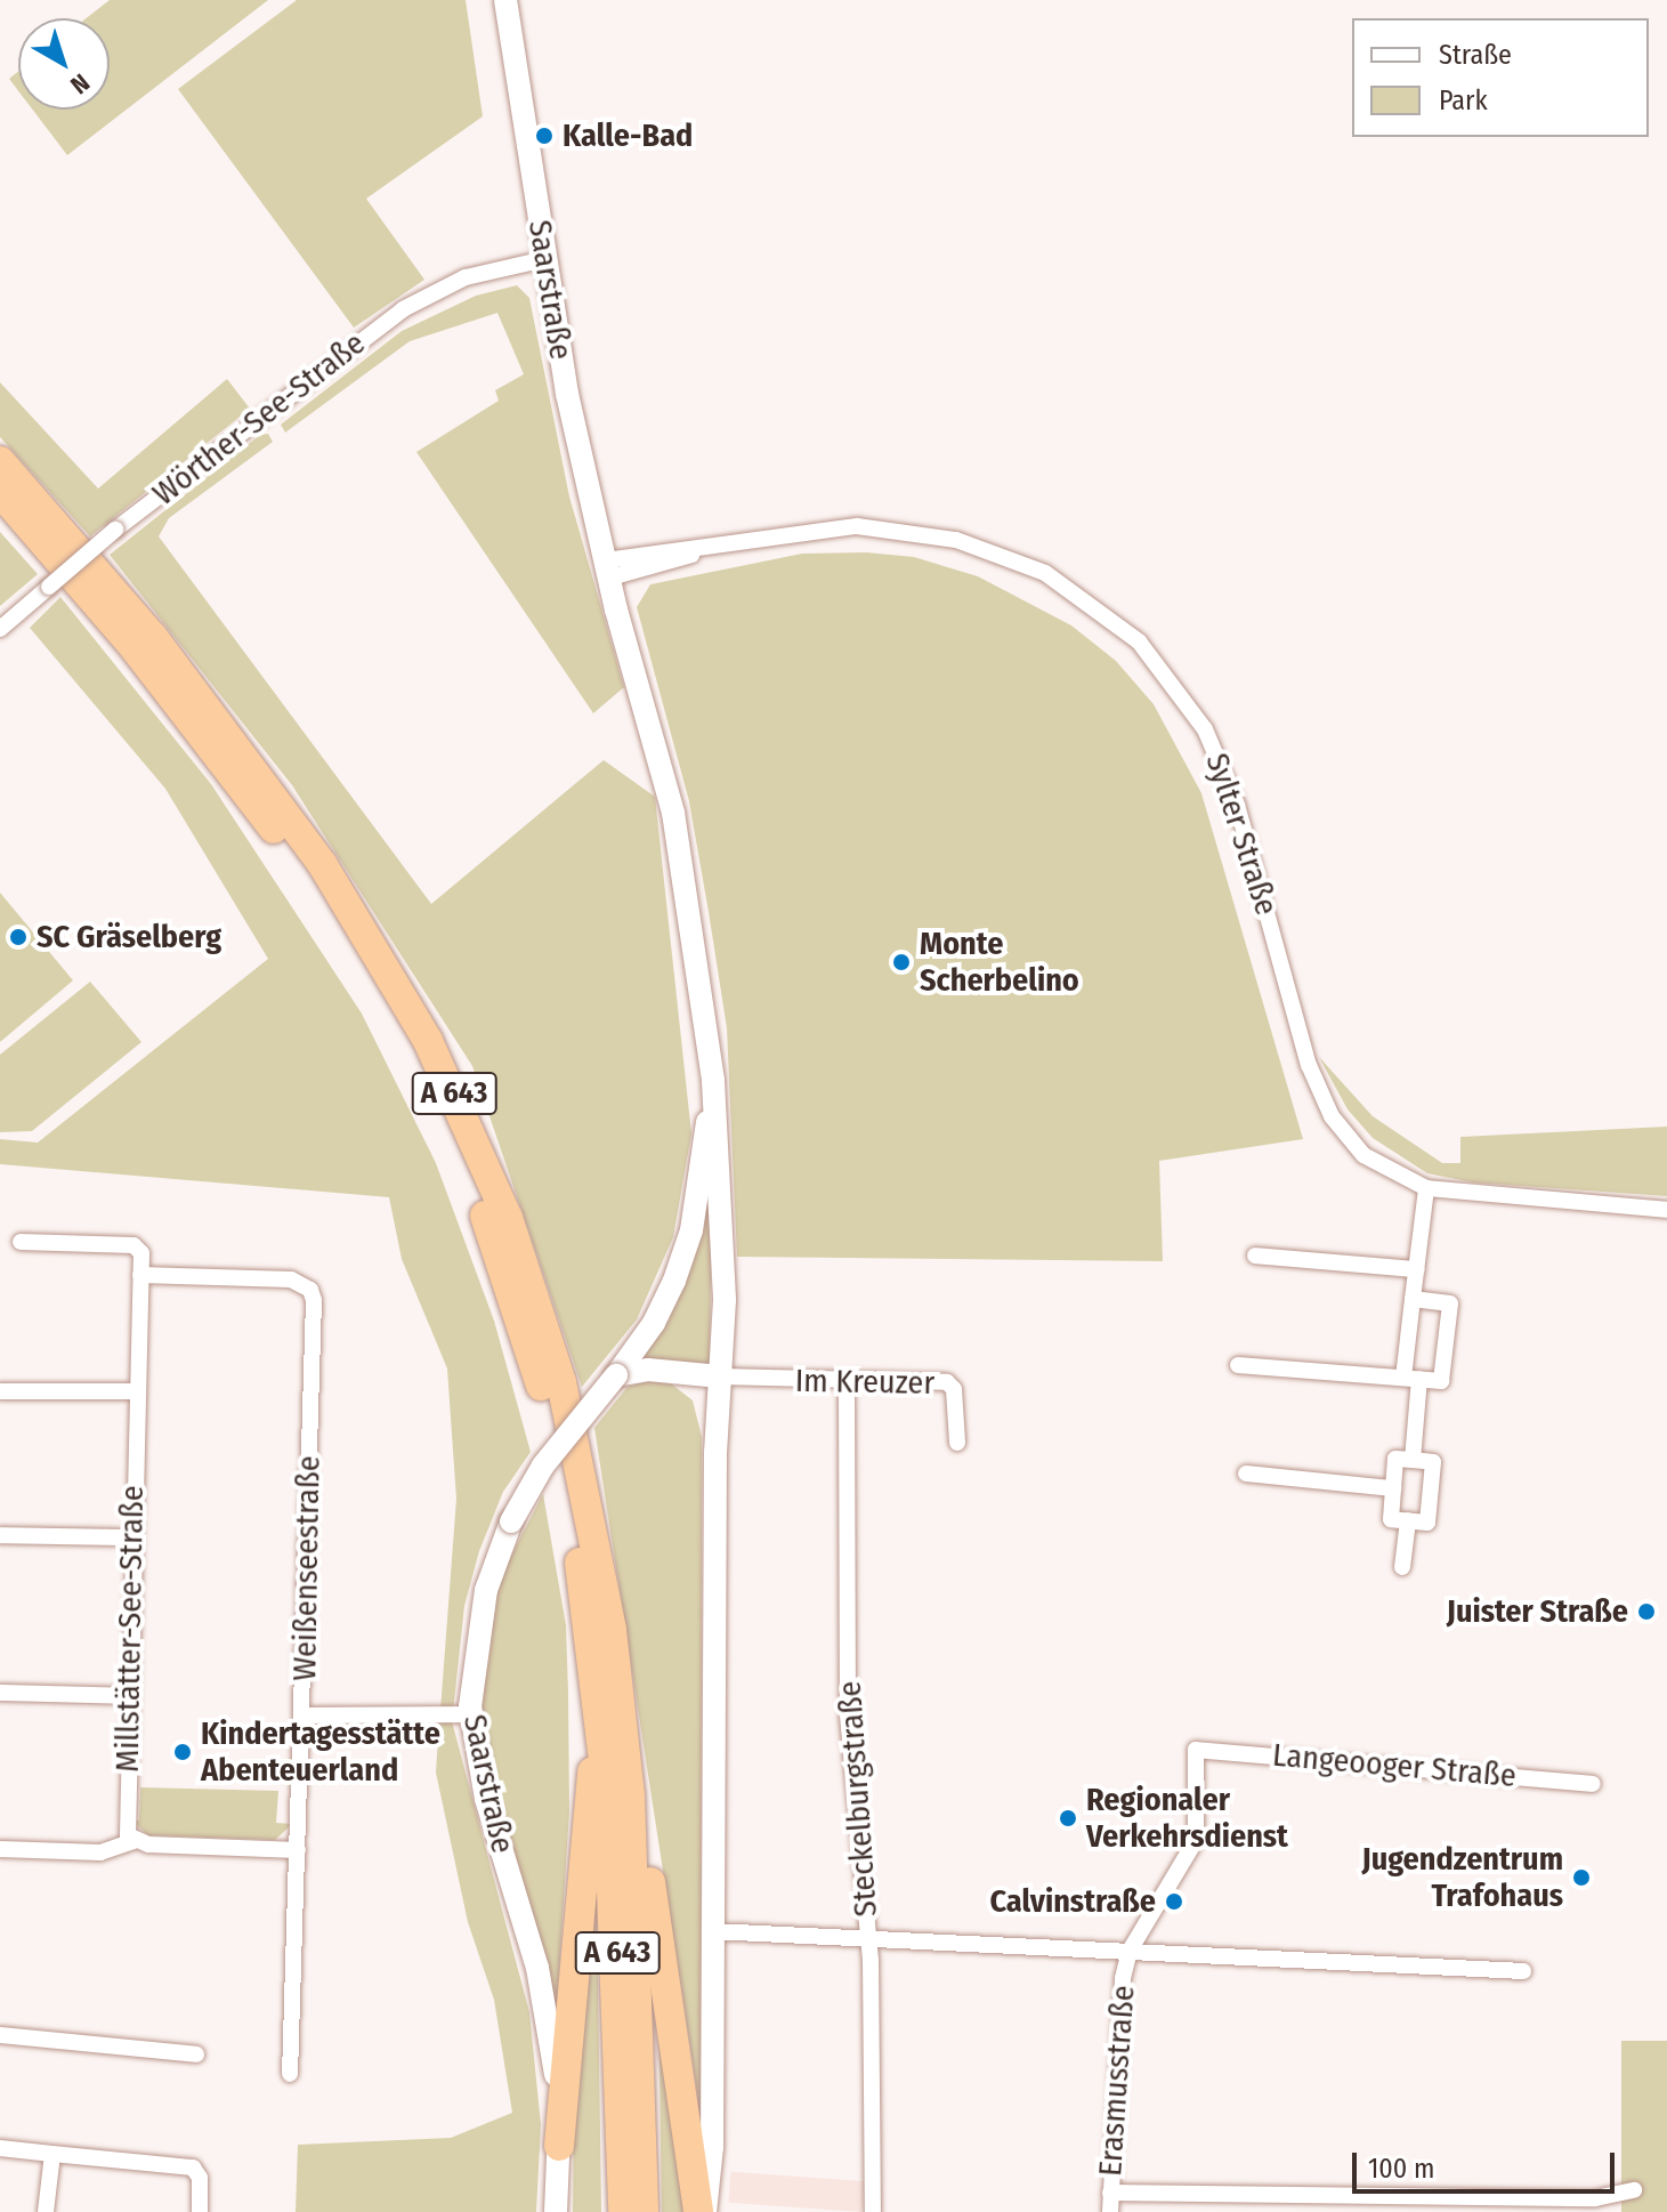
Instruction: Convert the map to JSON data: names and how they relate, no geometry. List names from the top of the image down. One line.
{"streets":{"highway":["A 643"],"main road":["Saarstraße"],"street":["Wörther-See-Straße","Sylter Straße","Im Kreuzer","Weißenseestraße","Millstätter-See-Straße","Langeooger Straße","Steckelburgstraße","Erasmusstraße"]},"crossings":[["Saarstraße","Wörther-See-Straße"],["Saarstraße","Sylter Straße"],["Saarstraße","Im Kreuzer"],["Im Kreuzer","Steckelburgstraße"],["Weißenseestraße","Millstätter-See-Straße"],["Langeooger Straße","Erasmusstraße"]],"places":["Kalle-Bad","SC Gräselberg","Monte Scherbelino","Juister Straße","Kindertagesstätte Abenteuerland","Regionaler Verkehrsdienst","Jugendzentrum Trafohaus","Calvinstraße"],"legend":["Straße","Park"],"scale_bar":"100 m","north":"bottom right"}
